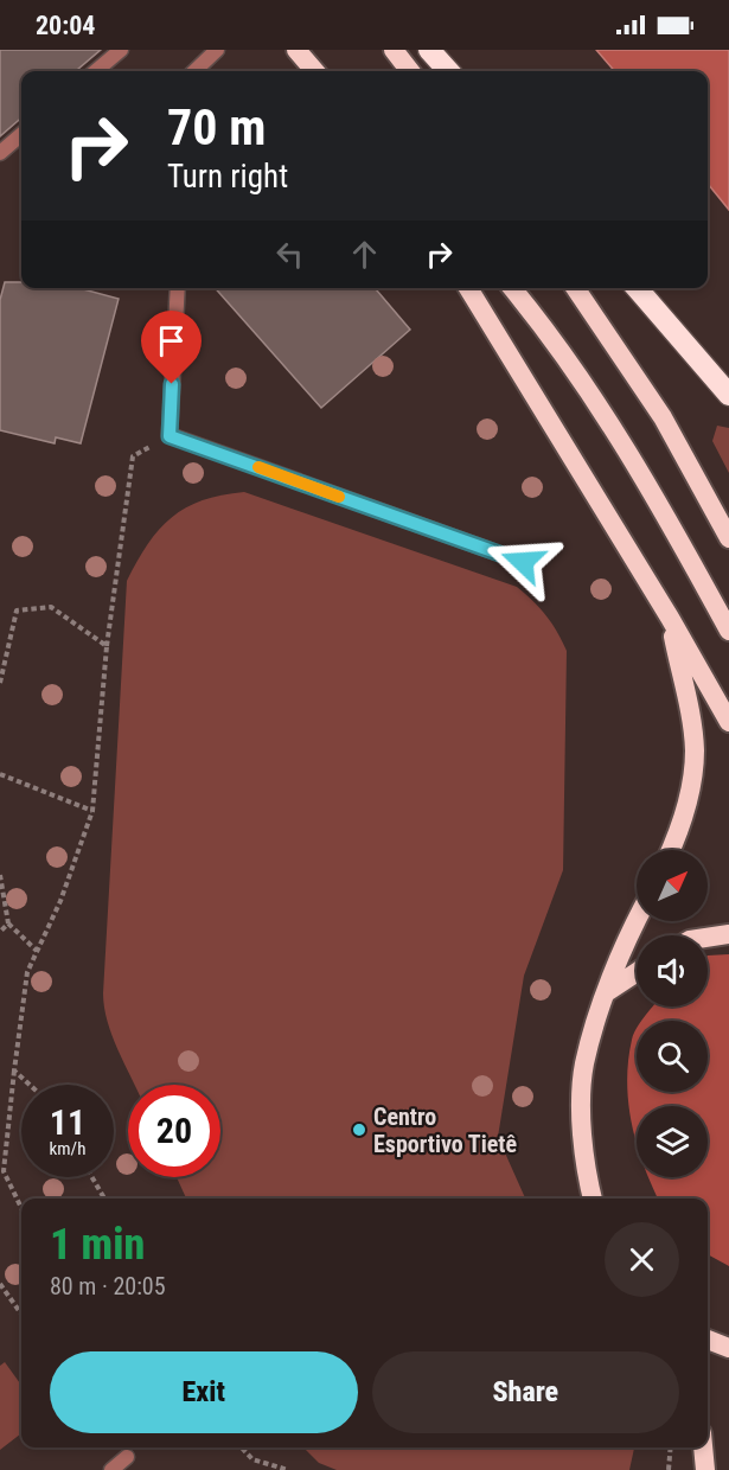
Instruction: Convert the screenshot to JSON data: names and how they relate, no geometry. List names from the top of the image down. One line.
{"places":["Centro Esportivo Tietê"],"north":"top right","page":{"status":"20:04","turn":["70 m","Turn right"],"speed":"11 km/h","limit":"20","heading":["1 min","80 m · 20:05"],"buttons":["Exit","Share"]}}
